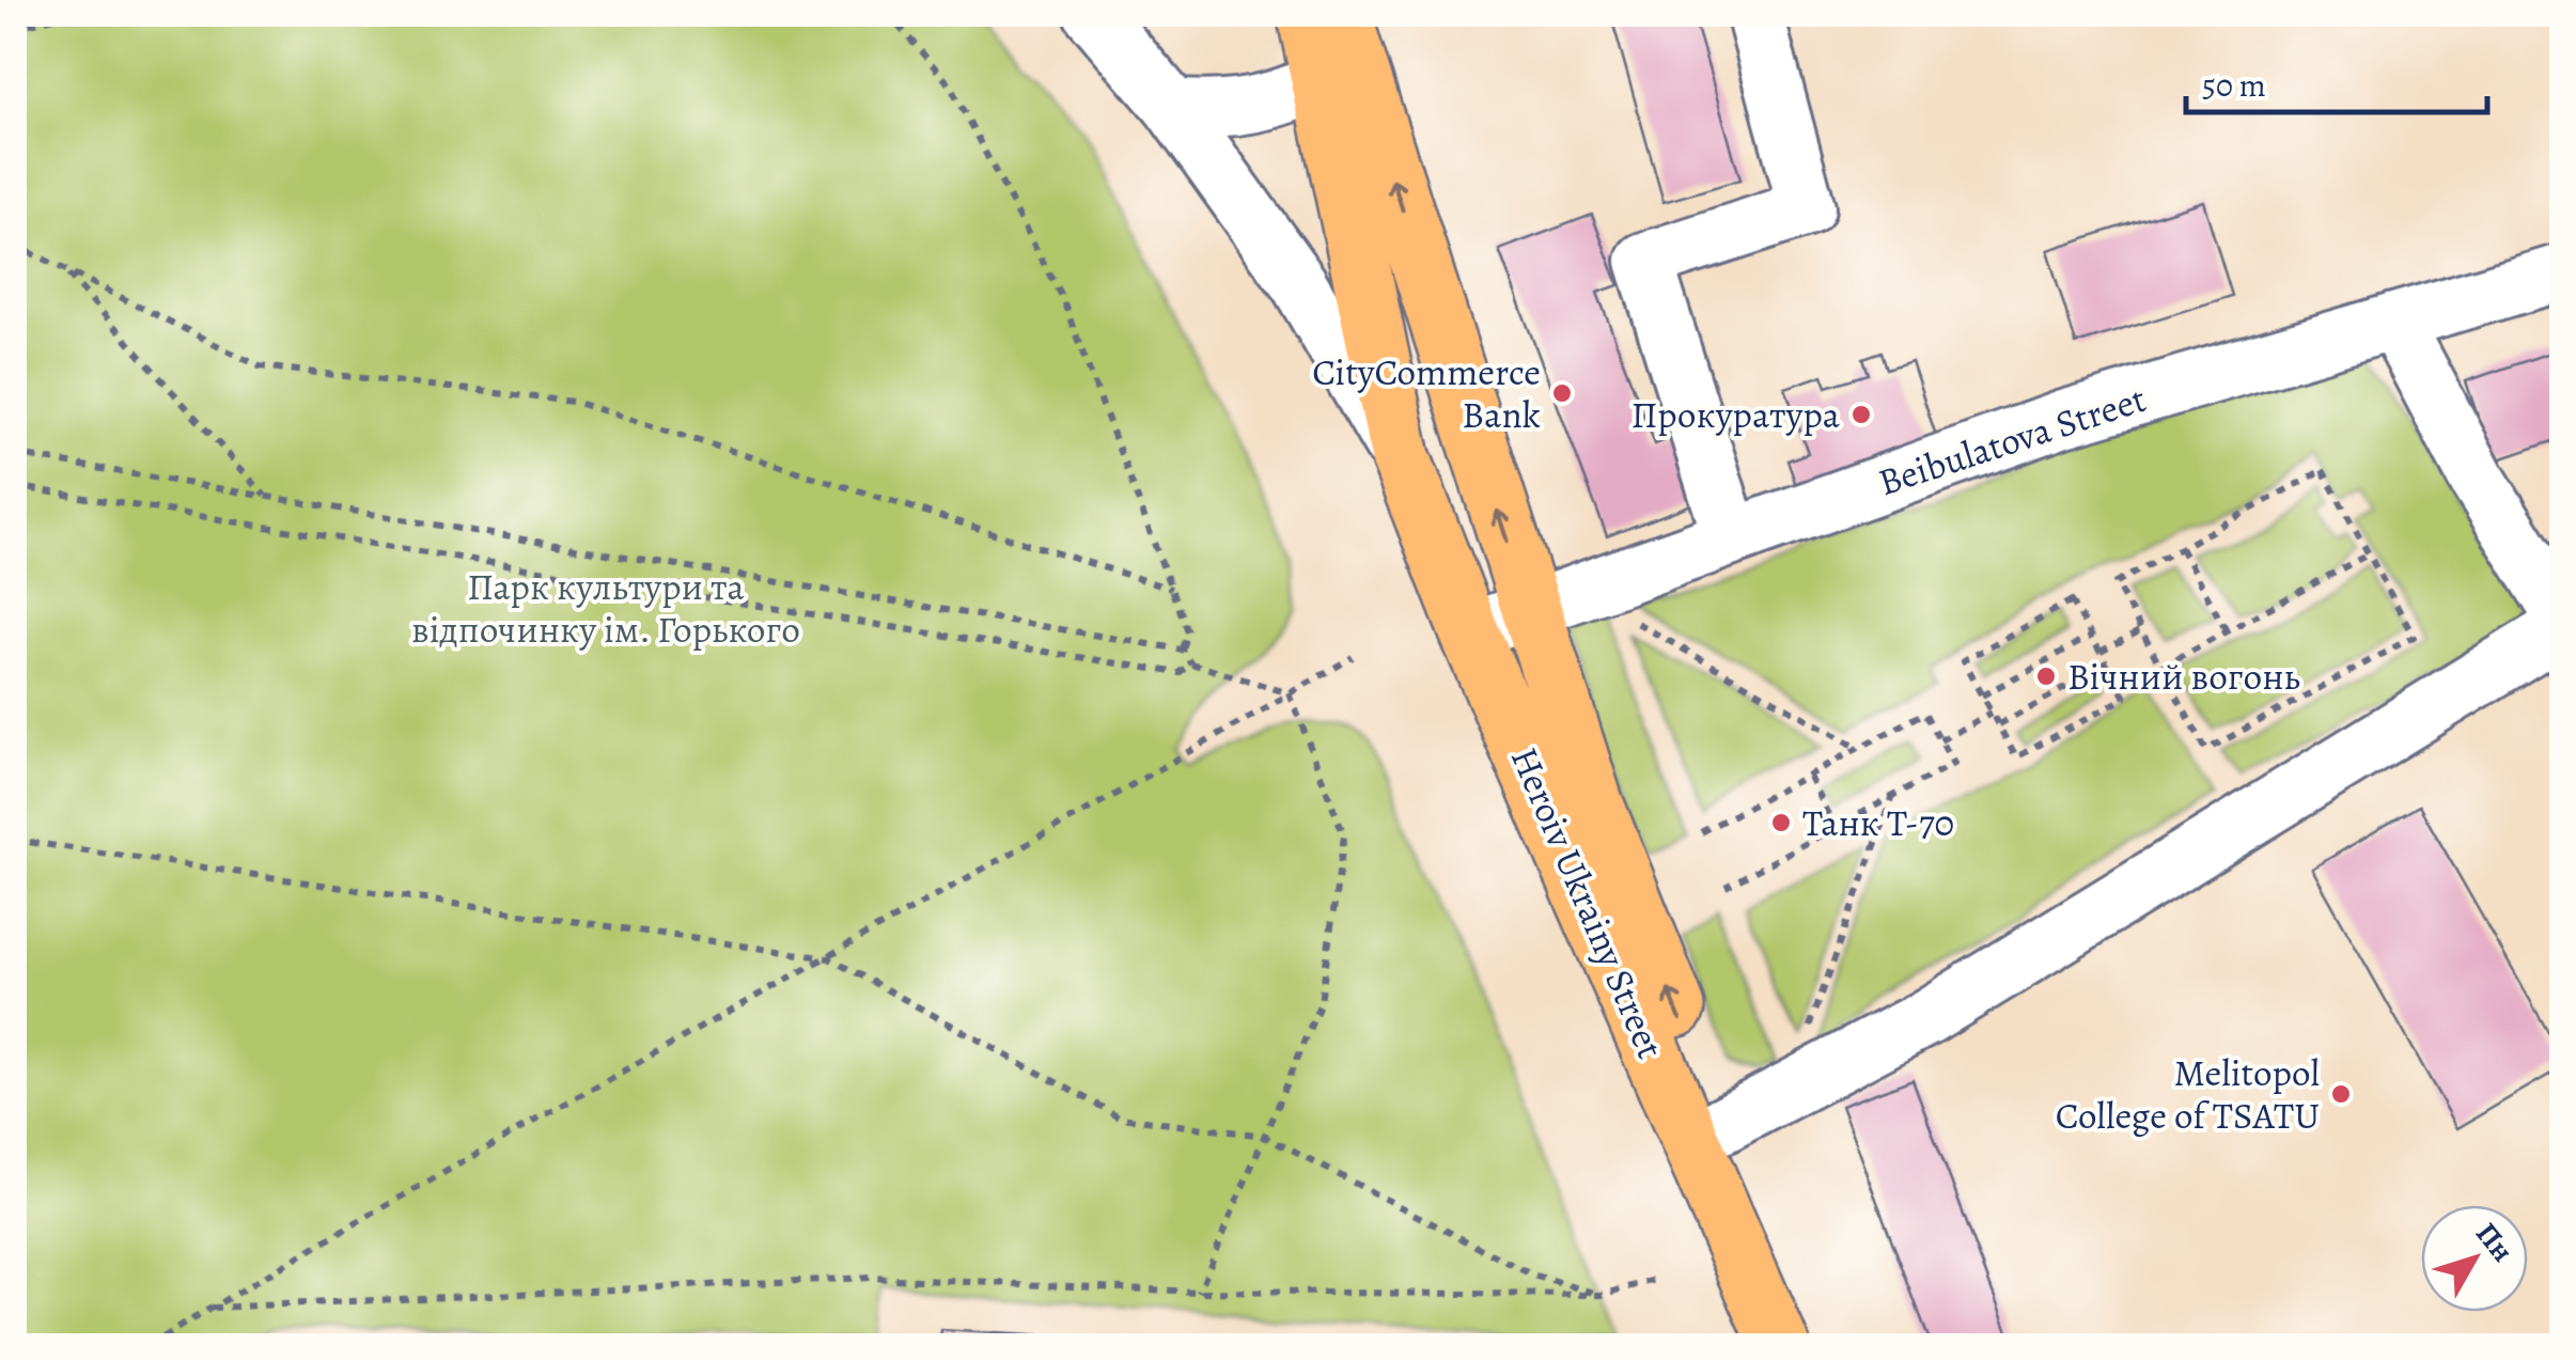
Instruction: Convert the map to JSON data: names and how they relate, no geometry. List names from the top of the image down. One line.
{"streets":{"main road":["Heroiv Ukrainy Street"],"street":["Beibulatova Street"]},"crossings":[["Beibulatova Street","Heroiv Ukrainy Street"]],"parks":["Парк культури та відпочинку ім. Горького"],"places":["CityCommerce Bank","Прокуратура","Вічний вогонь","Танк Т-70","Melitopol College of TSATU"],"scale_bar":"50 m","north":"top right"}
